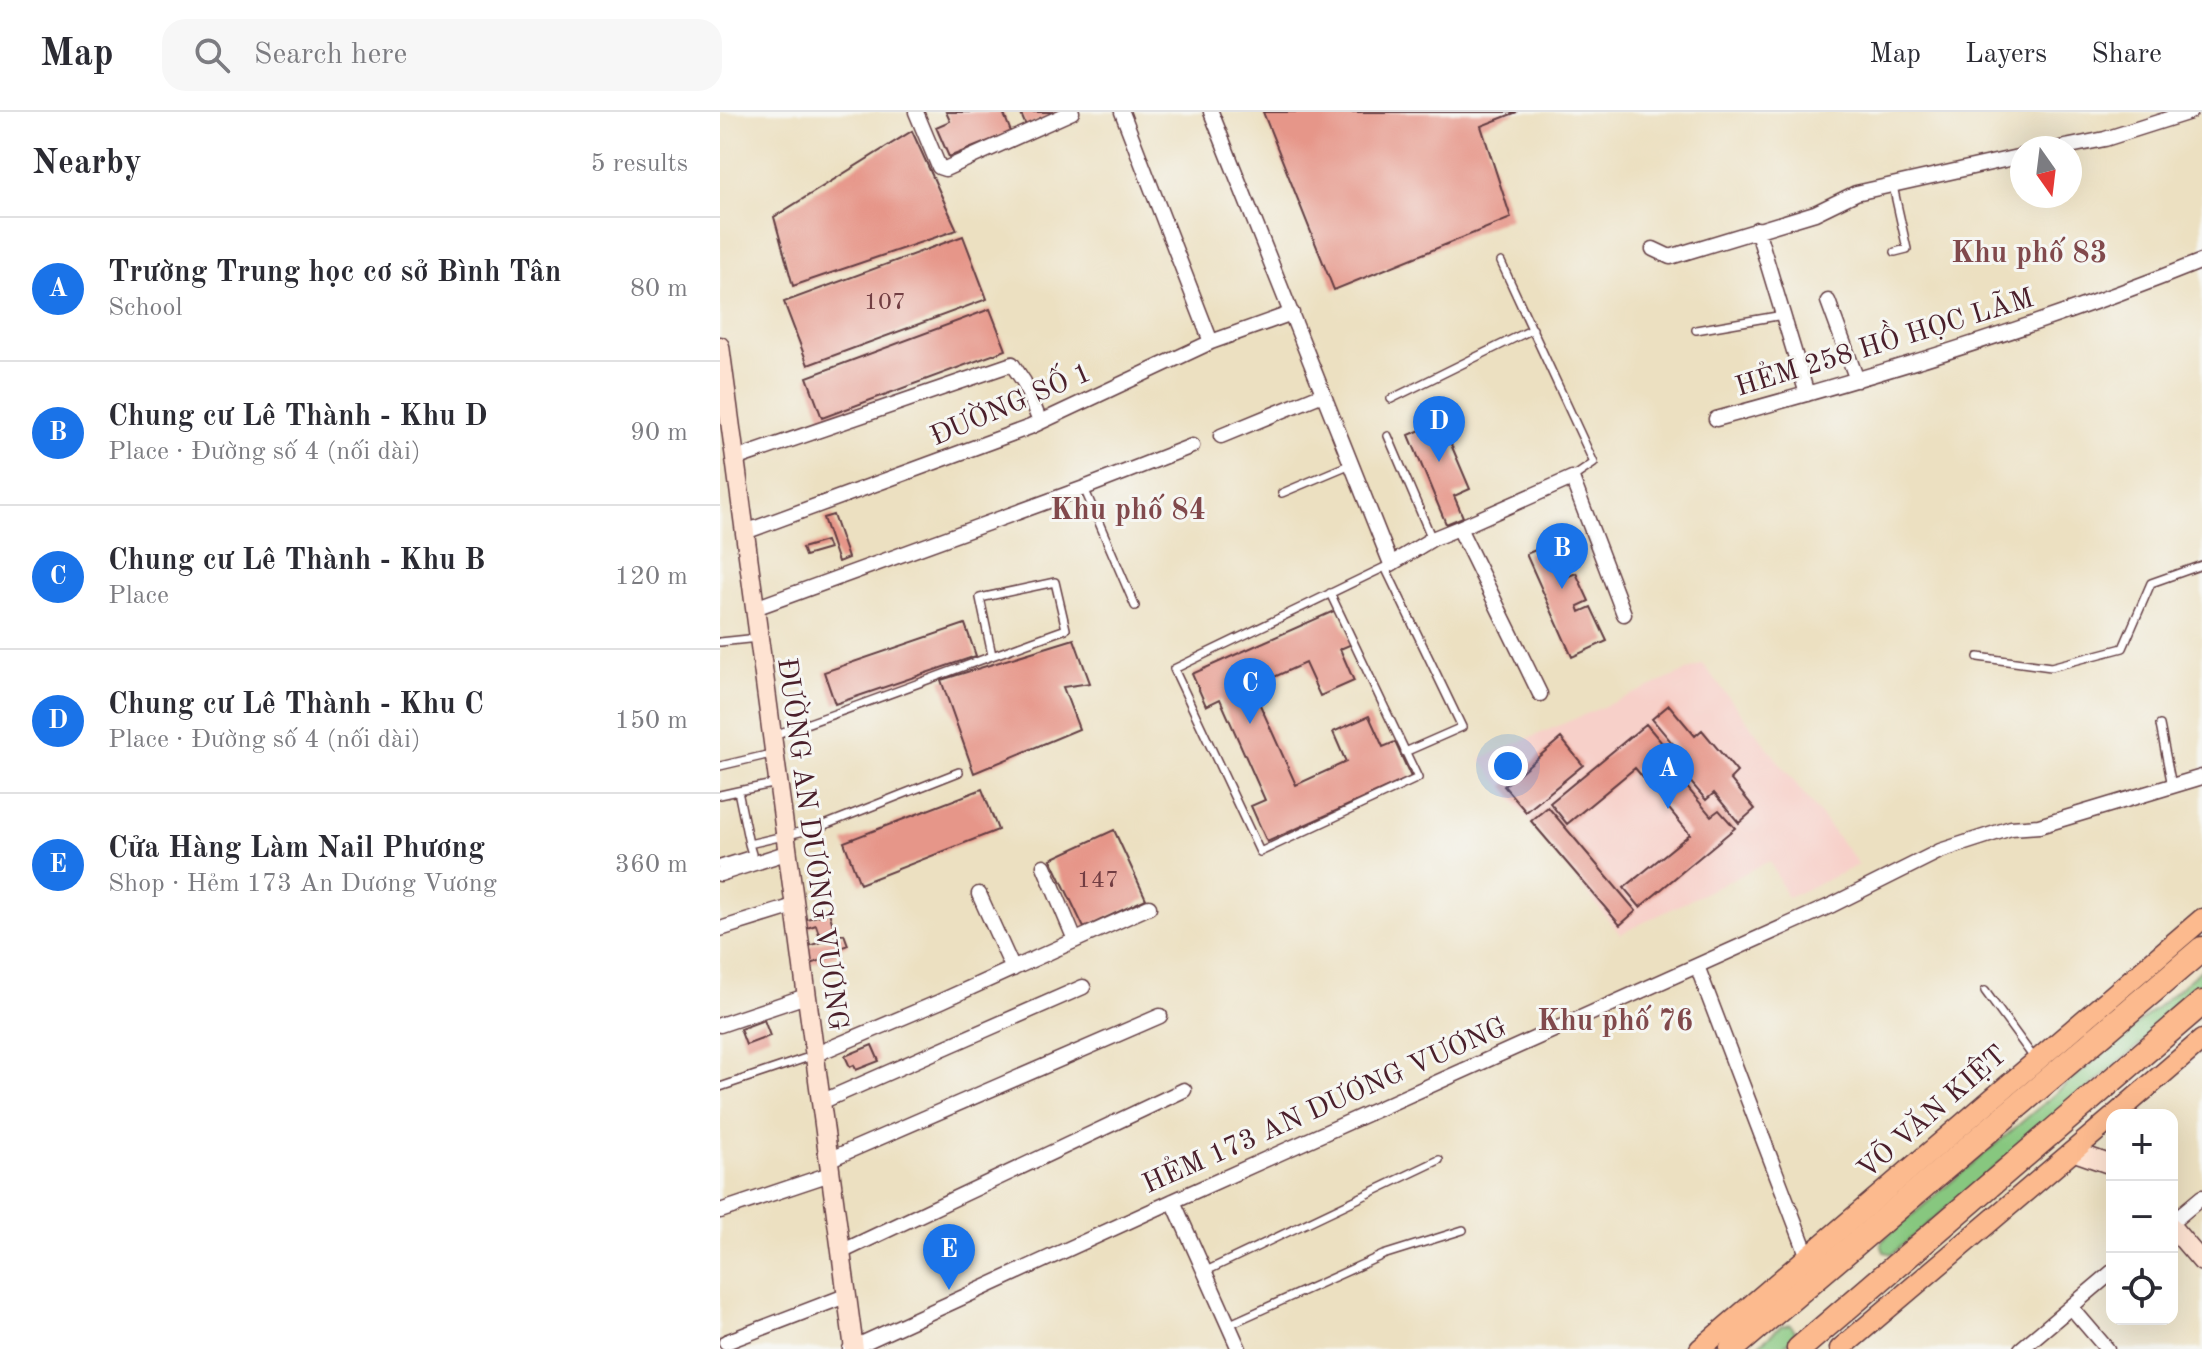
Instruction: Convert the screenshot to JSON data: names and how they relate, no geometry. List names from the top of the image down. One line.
{"streets":{"highway":["VÕ VĂN KIỆT"],"main road":["ĐƯỜNG AN DƯƠNG VƯƠNG"],"street":["HẺM 258 HỒ HỌC LÃM","ĐƯỜNG SỐ 1","HẺM 173 AN DƯƠNG VƯƠNG"]},"crossings":[["ĐƯỜNG SỐ 1","ĐƯỜNG AN DƯƠNG VƯƠNG"],["ĐƯỜNG AN DƯƠNG VƯƠNG","HẺM 173 AN DƯƠNG VƯƠNG"]],"districts":["Khu phố 83","Khu phố 84","Khu phố 76"],"house_numbers":["107","147"],"north":"bottom","page":{"header":"Map","search":"Search here","nav":["Map","Layers","Share"],"heading":["Nearby","5 results"],"list":[{"mark":"A","name":"Trường Trung học cơ sở Bình Tân","note":"School","value":"80 m"},{"mark":"B","name":"Chung cư Lê Thành - Khu D","note":"Place · Đường số 4 (nối dài)","value":"90 m"},{"mark":"C","name":"Chung cư Lê Thành - Khu B","note":"Place","value":"120 m"},{"mark":"D","name":"Chung cư Lê Thành - Khu C","note":"Place · Đường số 4 (nối dài)","value":"150 m"},{"mark":"E","name":"Cửa Hàng Làm Nail Phương","note":"Shop · Hẻm 173 An Dương Vương","value":"360 m"}],"pins":["D","B","C","A","E"],"map_buttons":["+","−"]}}
